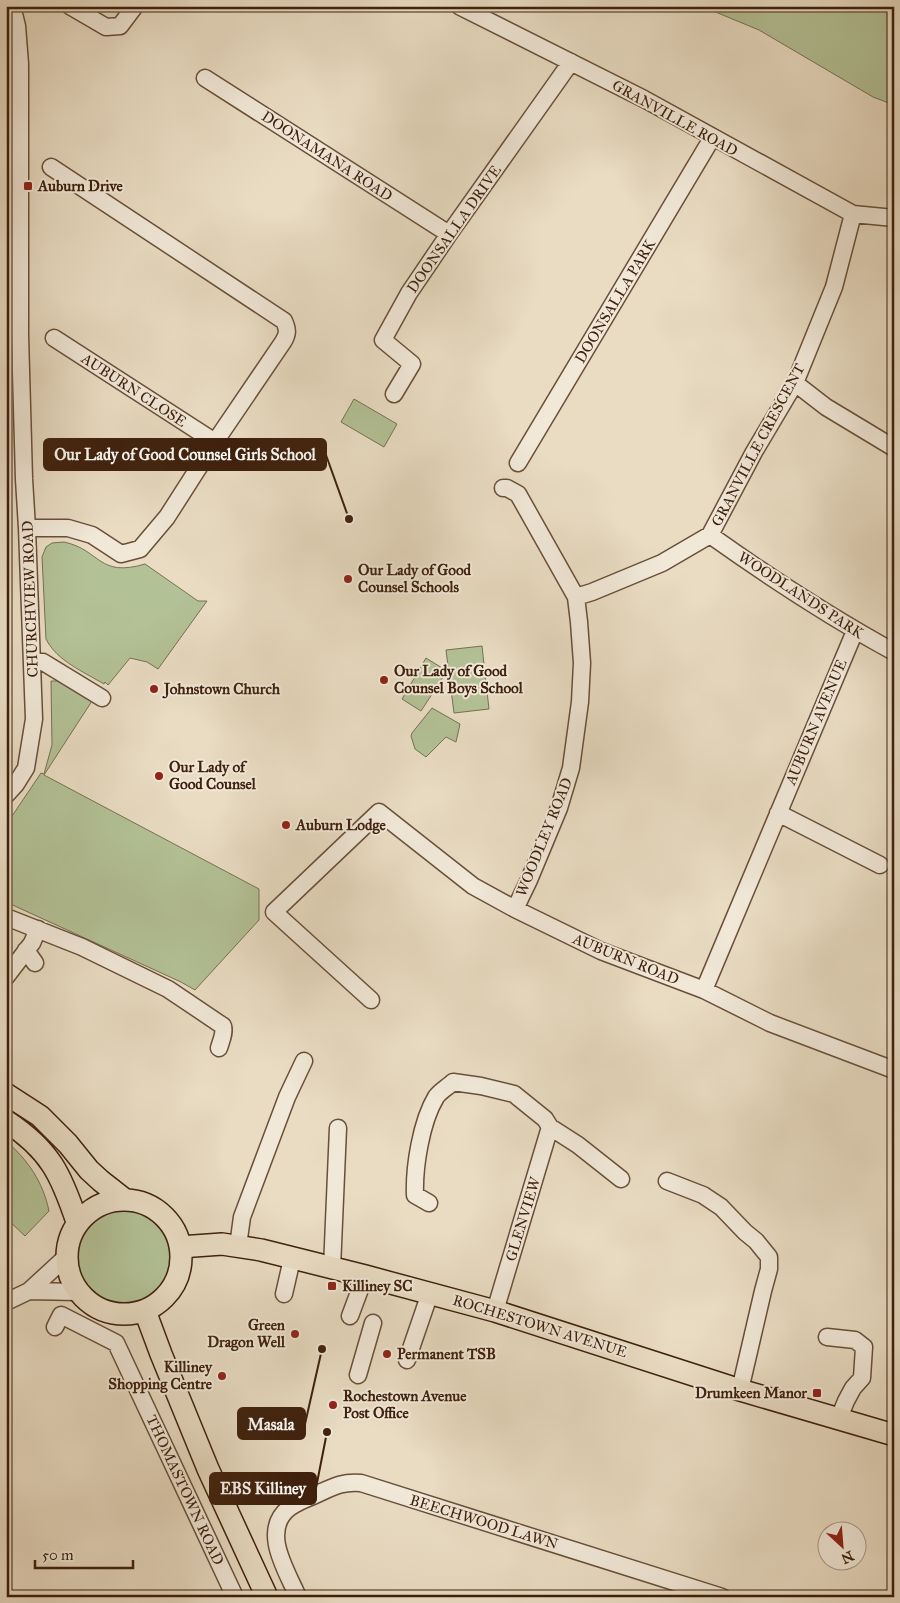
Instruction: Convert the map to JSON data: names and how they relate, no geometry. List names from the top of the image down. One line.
{"streets":{"main road":["ROCHESTOWN AVENUE"],"street":["GRANVILLE ROAD","DOONAMANA ROAD","DOONSALLA DRIVE","DOONSALLA PARK","AUBURN CLOSE","GRANVILLE CRESCENT","WOODLANDS PARK","CHURCHVIEW ROAD","AUBURN AVENUE","WOODLEY ROAD","AUBURN ROAD","GLENVIEW","THOMASTOWN ROAD","BEECHWOOD LAWN"]},"crossings":[["GRANVILLE ROAD","DOONSALLA DRIVE"],["GRANVILLE ROAD","DOONSALLA PARK"],["GRANVILLE ROAD","GRANVILLE CRESCENT"],["DOONAMANA ROAD","DOONSALLA DRIVE"],["GRANVILLE CRESCENT","WOODLANDS PARK"],["GRANVILLE CRESCENT","WOODLEY ROAD"],["WOODLANDS PARK","AUBURN AVENUE"],["AUBURN AVENUE","AUBURN ROAD"],["WOODLEY ROAD","AUBURN ROAD"],["GLENVIEW","ROCHESTOWN AVENUE"]],"places":{"transit":["Auburn Drive","Killiney SC","Drumkeen Manor"],"other":["Our Lady of Good Counsel Girls School","Our Lady of Good Counsel Schools","Our Lady of Good Counsel Boys School","Johnstown Church","Our Lady of Good Counsel","Auburn Lodge","Green Dragon Well","Masala","Permanent TSB","Killiney Shopping Centre","Rochestown Avenue Post Office","EBS Killiney"]},"scale_bar":"50 m","north":"bottom right"}
